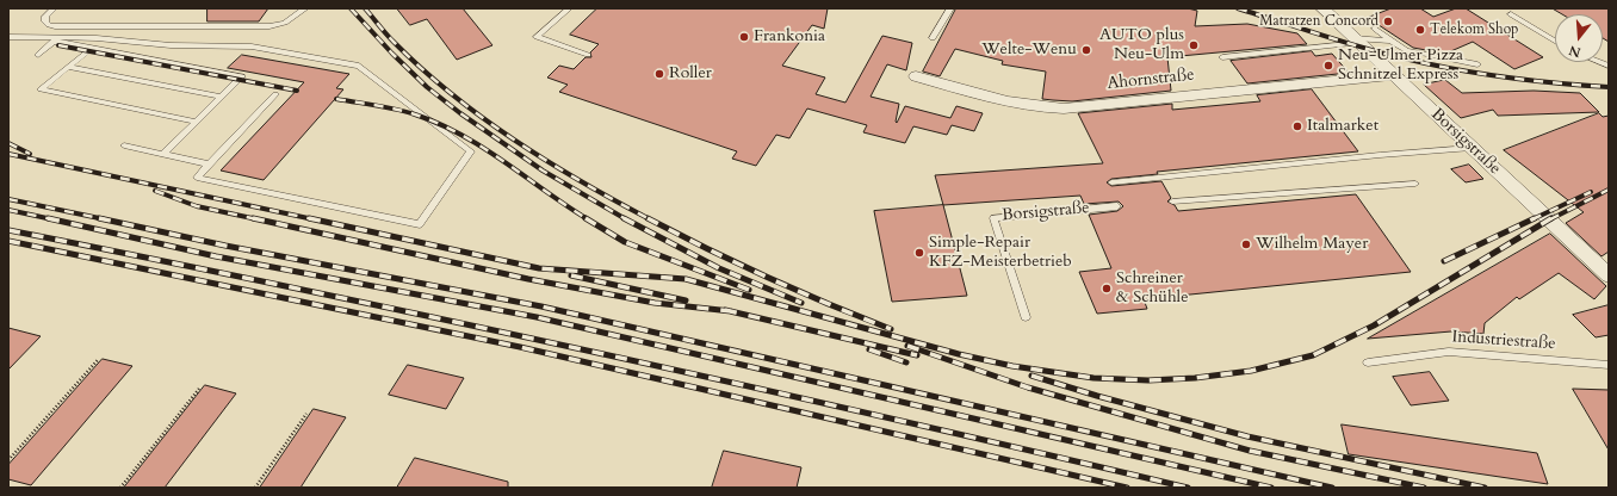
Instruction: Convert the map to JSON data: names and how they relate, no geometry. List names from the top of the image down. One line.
{"streets":{"street":["Ahornstraße","Borsigstraße"],"lane":["Industriestraße"]},"crossings":[["Ahornstraße","Borsigstraße"]],"places":["Matratzen Concord","Telekom Shop","Frankonia","AUTO plus Neu-Ulm","Welte-Wenu","Neu-Ulmer Pizza Schnitzel Express","Roller","Italmarket","Wilhelm Mayer","Simple-Repair KFZ-Meisterbetrieb","Schreiner & Schühle"],"north":"bottom"}
